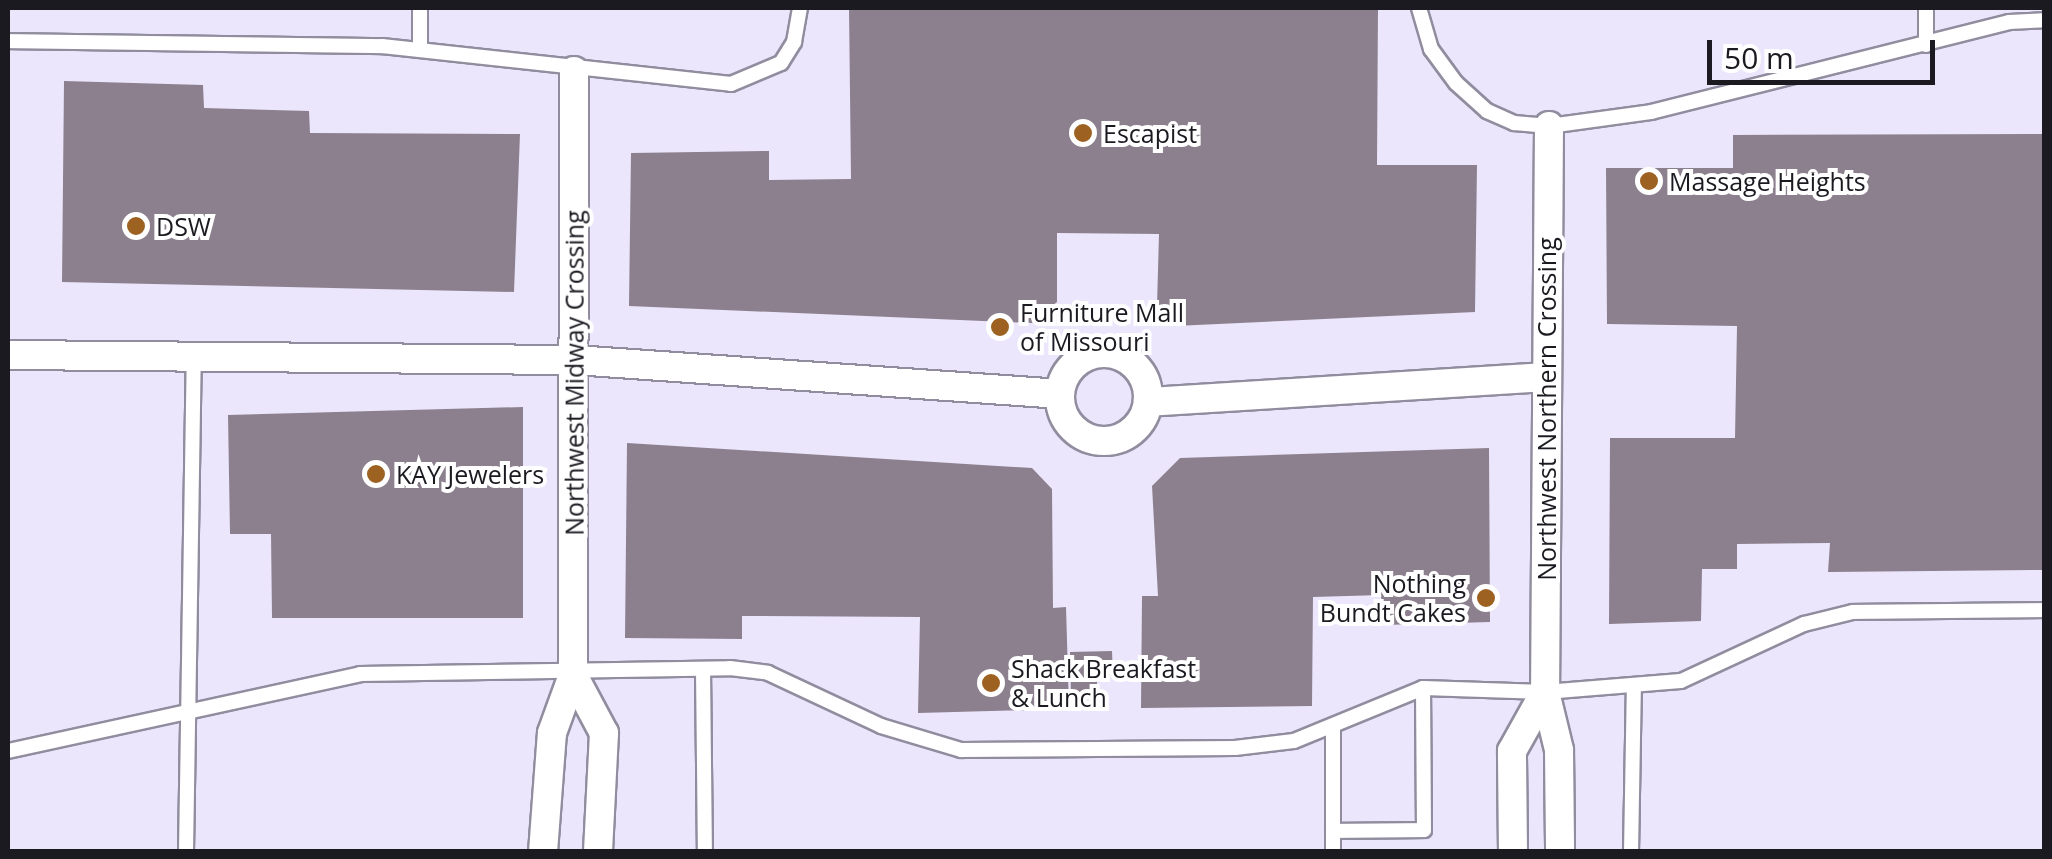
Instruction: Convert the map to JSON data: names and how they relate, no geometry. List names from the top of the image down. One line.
{"streets":{"street":["Northwest Midway Crossing","Northwest Northern Crossing"]},"places":["Escapist","Massage Heights","DSW","Furniture Mall of Missouri","KAY Jewelers","Nothing Bundt Cakes","Shack Breakfast & Lunch"],"scale_bar":"50 m"}
